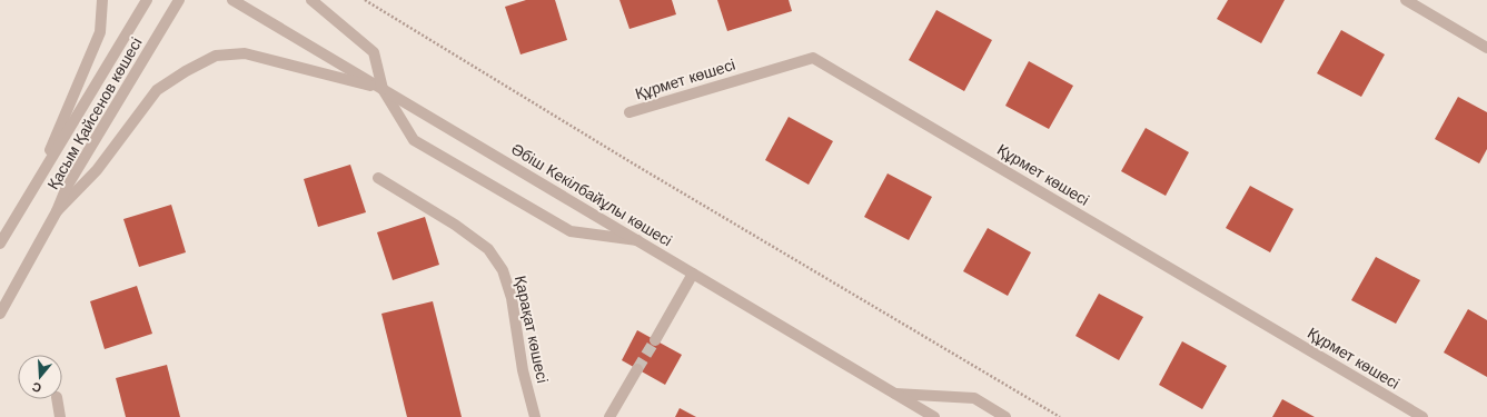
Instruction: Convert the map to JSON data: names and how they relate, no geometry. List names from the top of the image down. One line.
{"streets":{"street":["Құрмет көшесі","Қасым Қайсенов көшесі","Әбіш Кекілбайұлы көшесі","Қарақат көшесі"]},"north":"bottom"}
